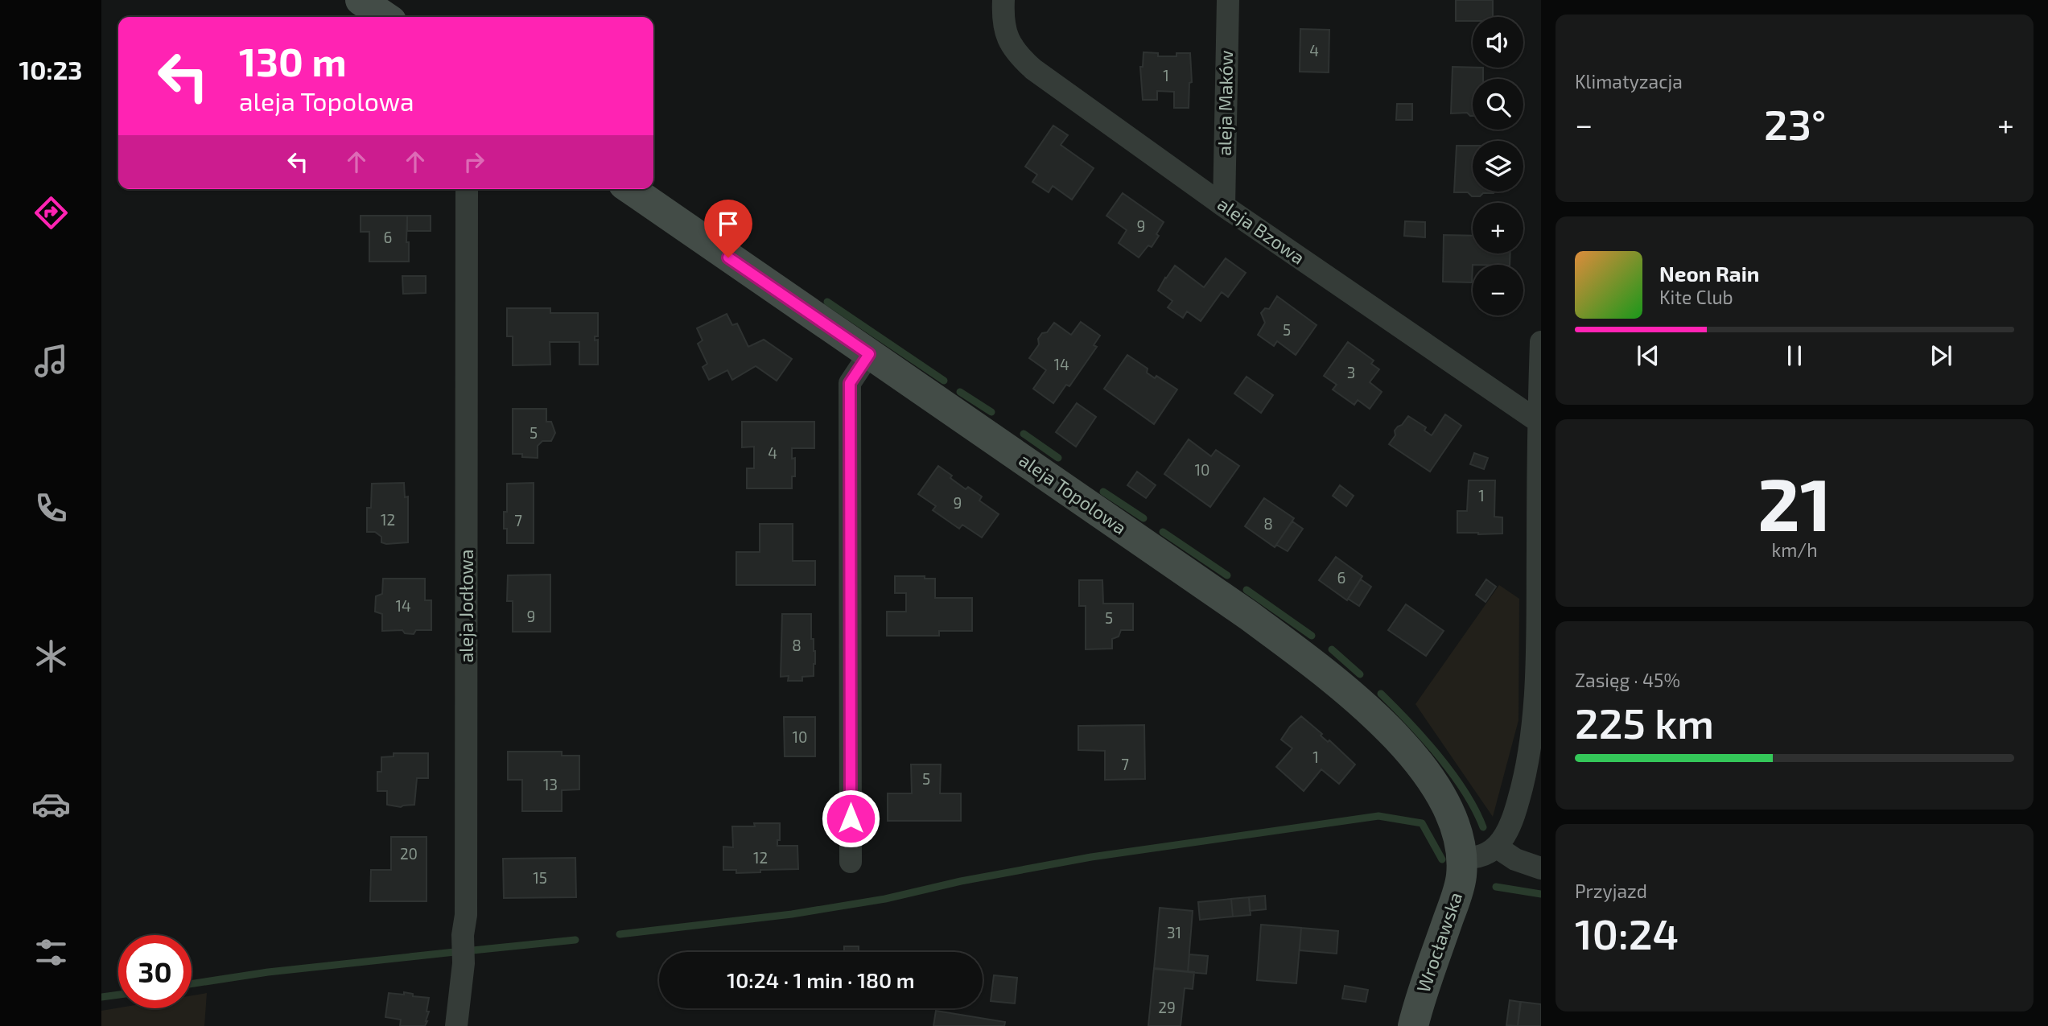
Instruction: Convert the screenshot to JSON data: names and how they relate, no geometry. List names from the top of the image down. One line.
{"streets":{"street":["aleja Maków","aleja Bzowa","aleja Topolowa","aleja Jodłowa","Wrocławska"]},"crossings":[["aleja Maków","aleja Bzowa"],["aleja Topolowa","Wrocławska"]],"house_numbers":["4","1","9","6","5","14","3","5","4","10","1","9","12","7","8","6","14","9","5","8","10","1","7","5","13","20","12","15","31","29"],"page":{"tabs":"10:23","tile":["Klimatyzacja",["21","km/h"],["Zasięg · 45%","225 km"],["Przyjazd","10:24"]],"map_buttons":["+","−"],"turn":["130 m","aleja Topolowa"],"heat":["−","23°","+"],"song":["Neon Rain","Kite Club"],"limit":"30","trip":"10:24 · 1 min · 180 m"}}
